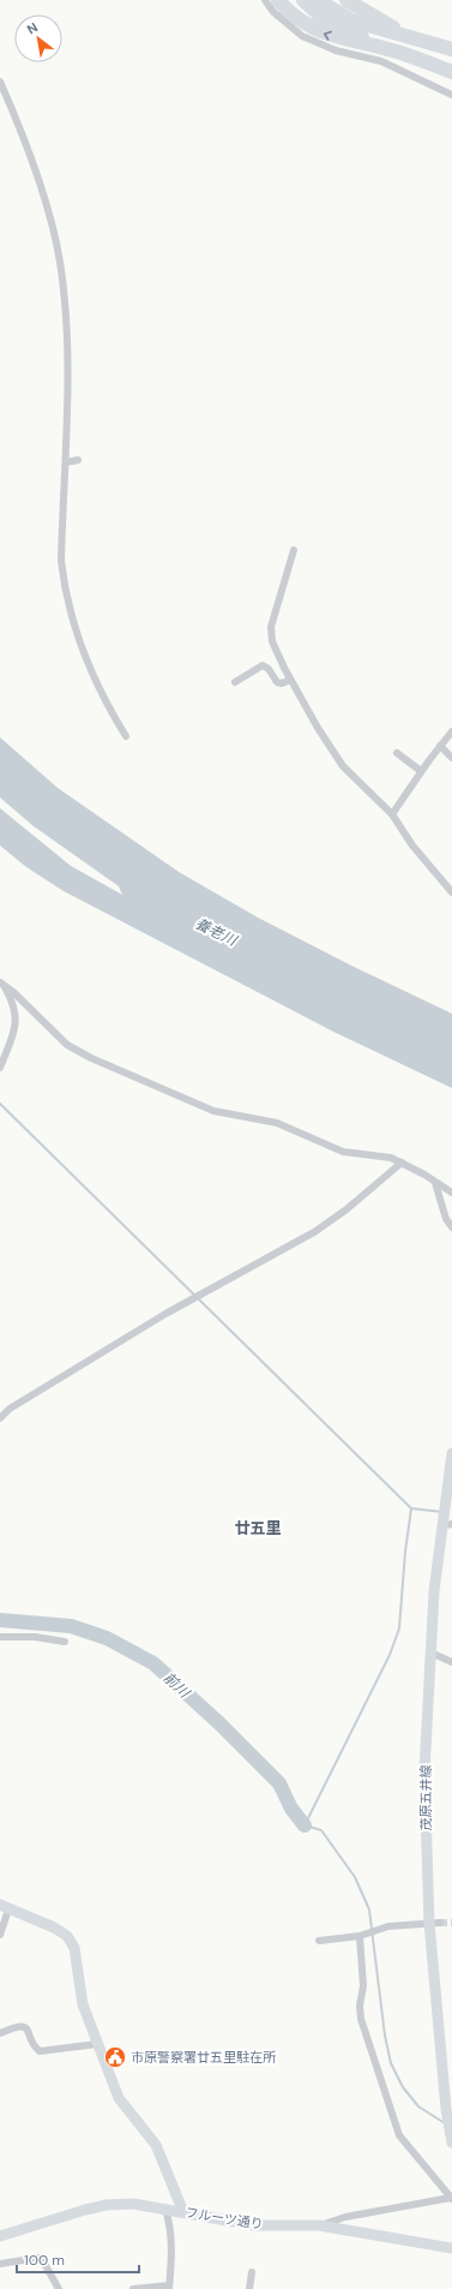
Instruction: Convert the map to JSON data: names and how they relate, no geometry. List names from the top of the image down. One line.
{"streets":{"street":["茂原五井線","フルーツ通り"]},"districts":["廿五里"],"water":["養老川","前川"],"places":{"public building":["市原警察署廿五里駐在所"]},"scale_bar":"100 m","north":"top left"}
